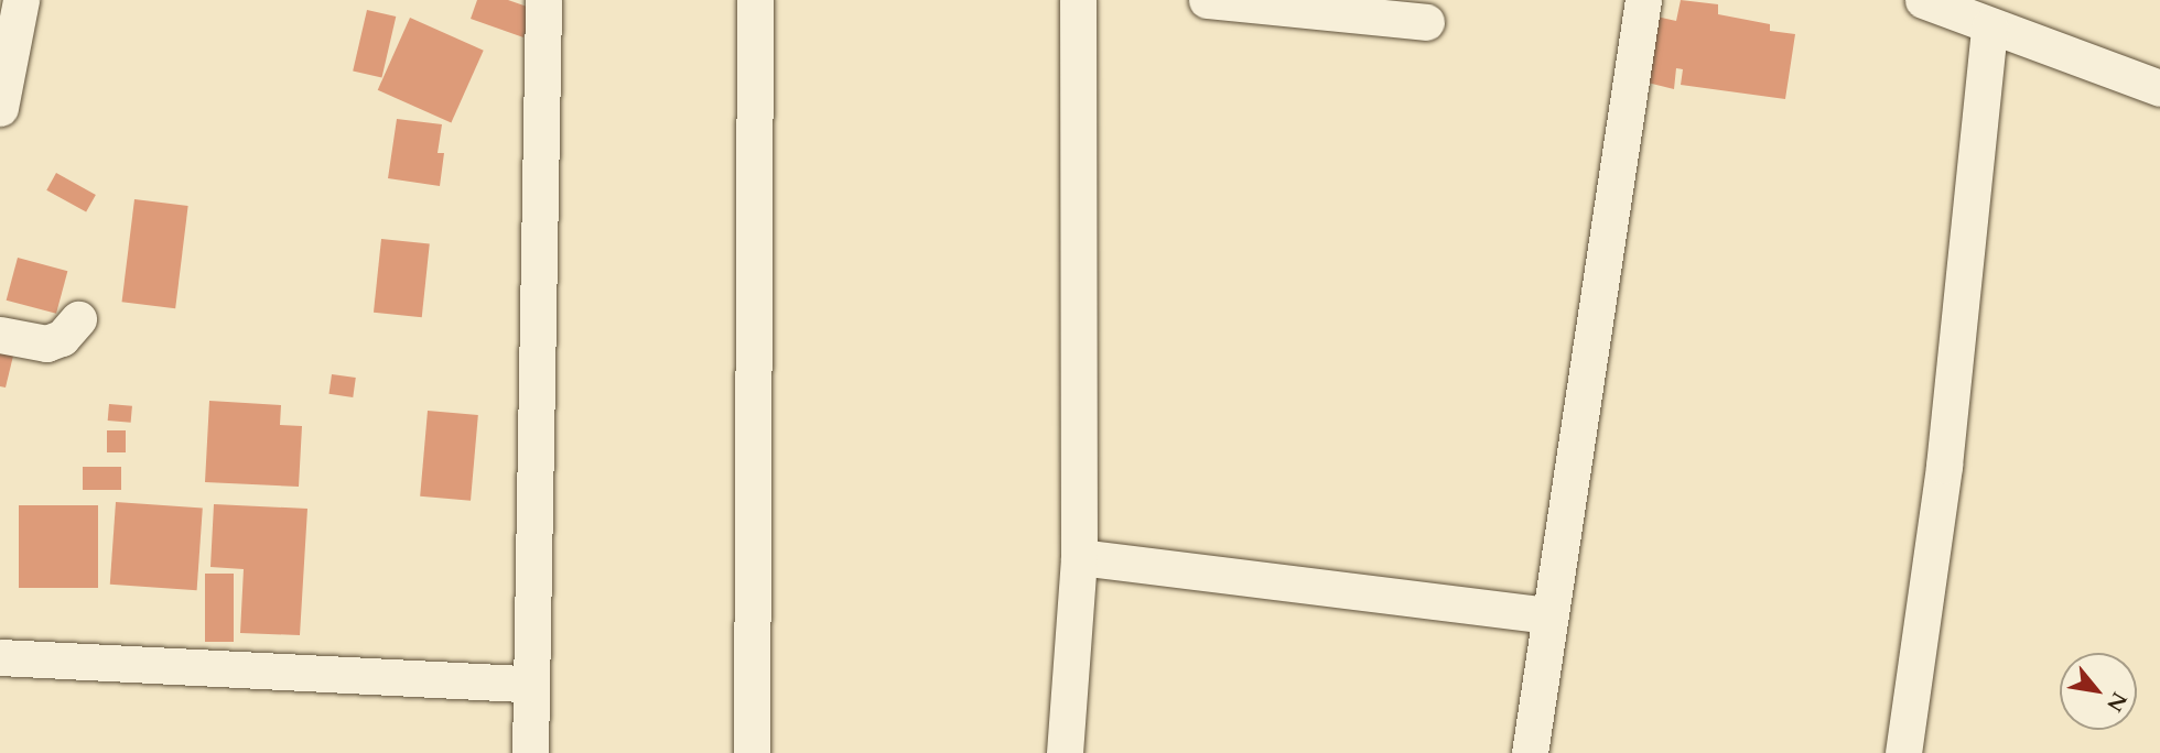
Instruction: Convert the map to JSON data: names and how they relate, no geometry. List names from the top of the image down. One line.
{"north":"bottom right"}
